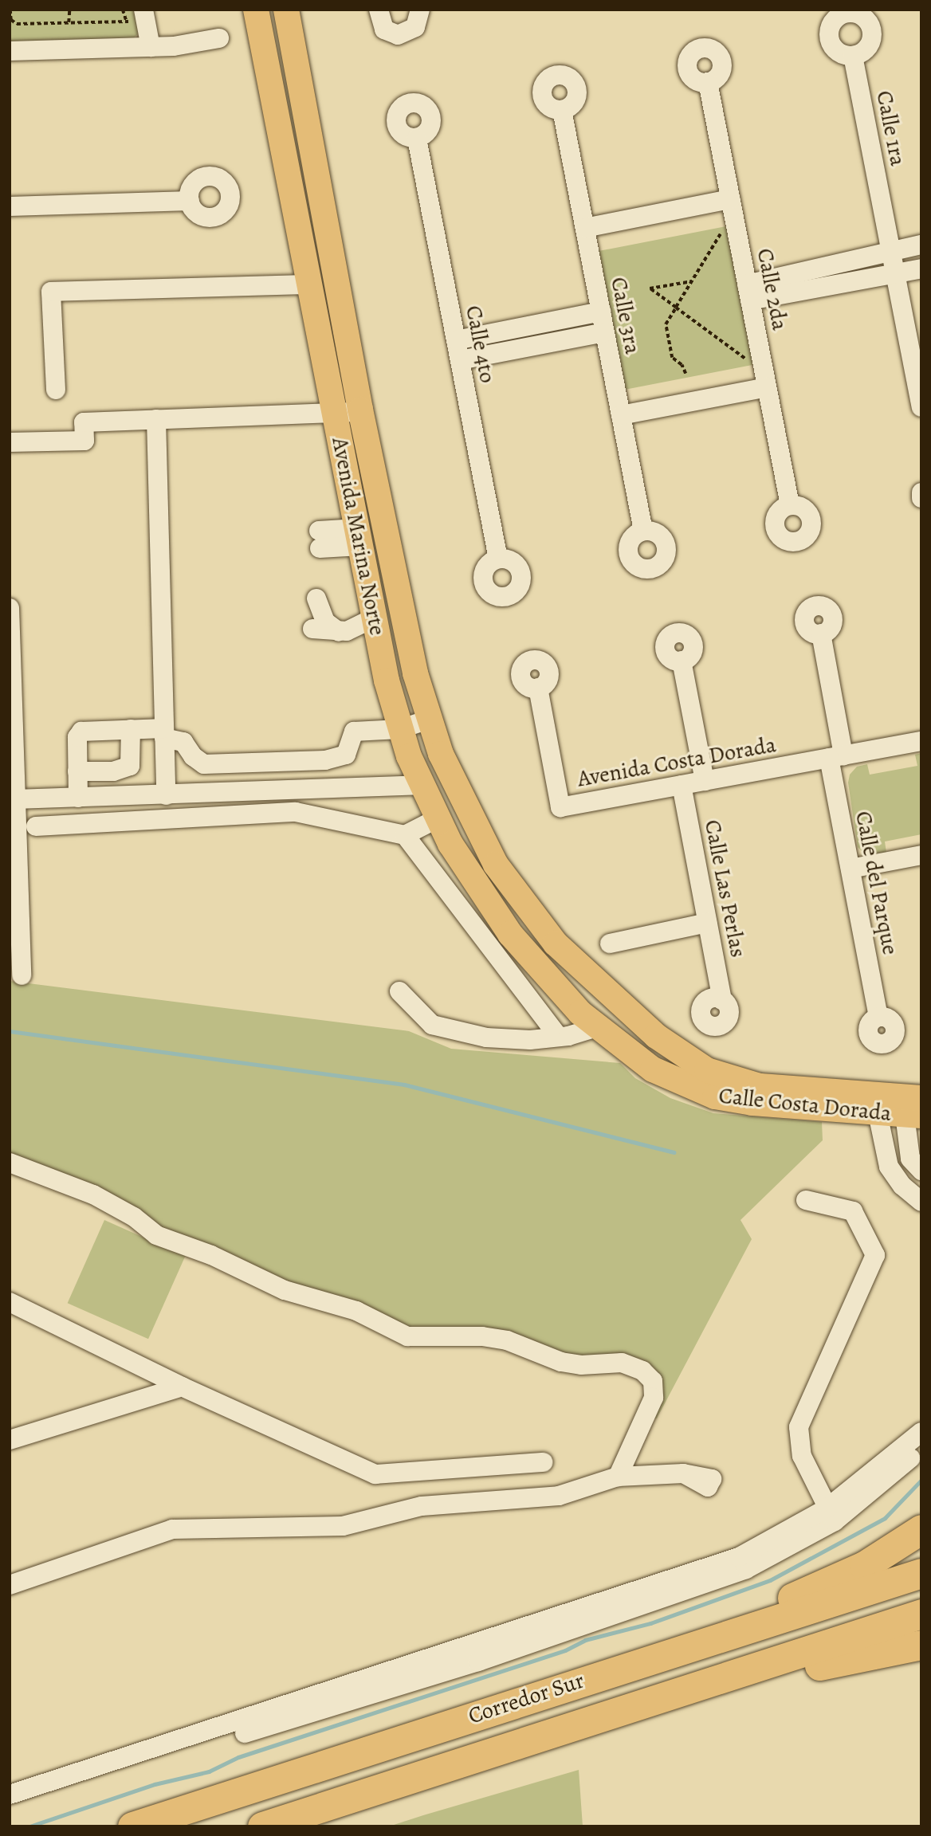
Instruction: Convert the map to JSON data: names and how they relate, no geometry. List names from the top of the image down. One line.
{"streets":{"highway":["Corredor Sur"],"main road":["Avenida Marina Norte","Calle Costa Dorada"],"street":["Calle 1ra","Calle 2da","Calle 3ra","Calle 4to","Avenida Costa Dorada","Calle del Parque","Calle Las Perlas"]},"crossings":[["Avenida Marina Norte","Calle Costa Dorada"],["Avenida Costa Dorada","Calle del Parque"],["Avenida Costa Dorada","Calle Las Perlas"]]}
